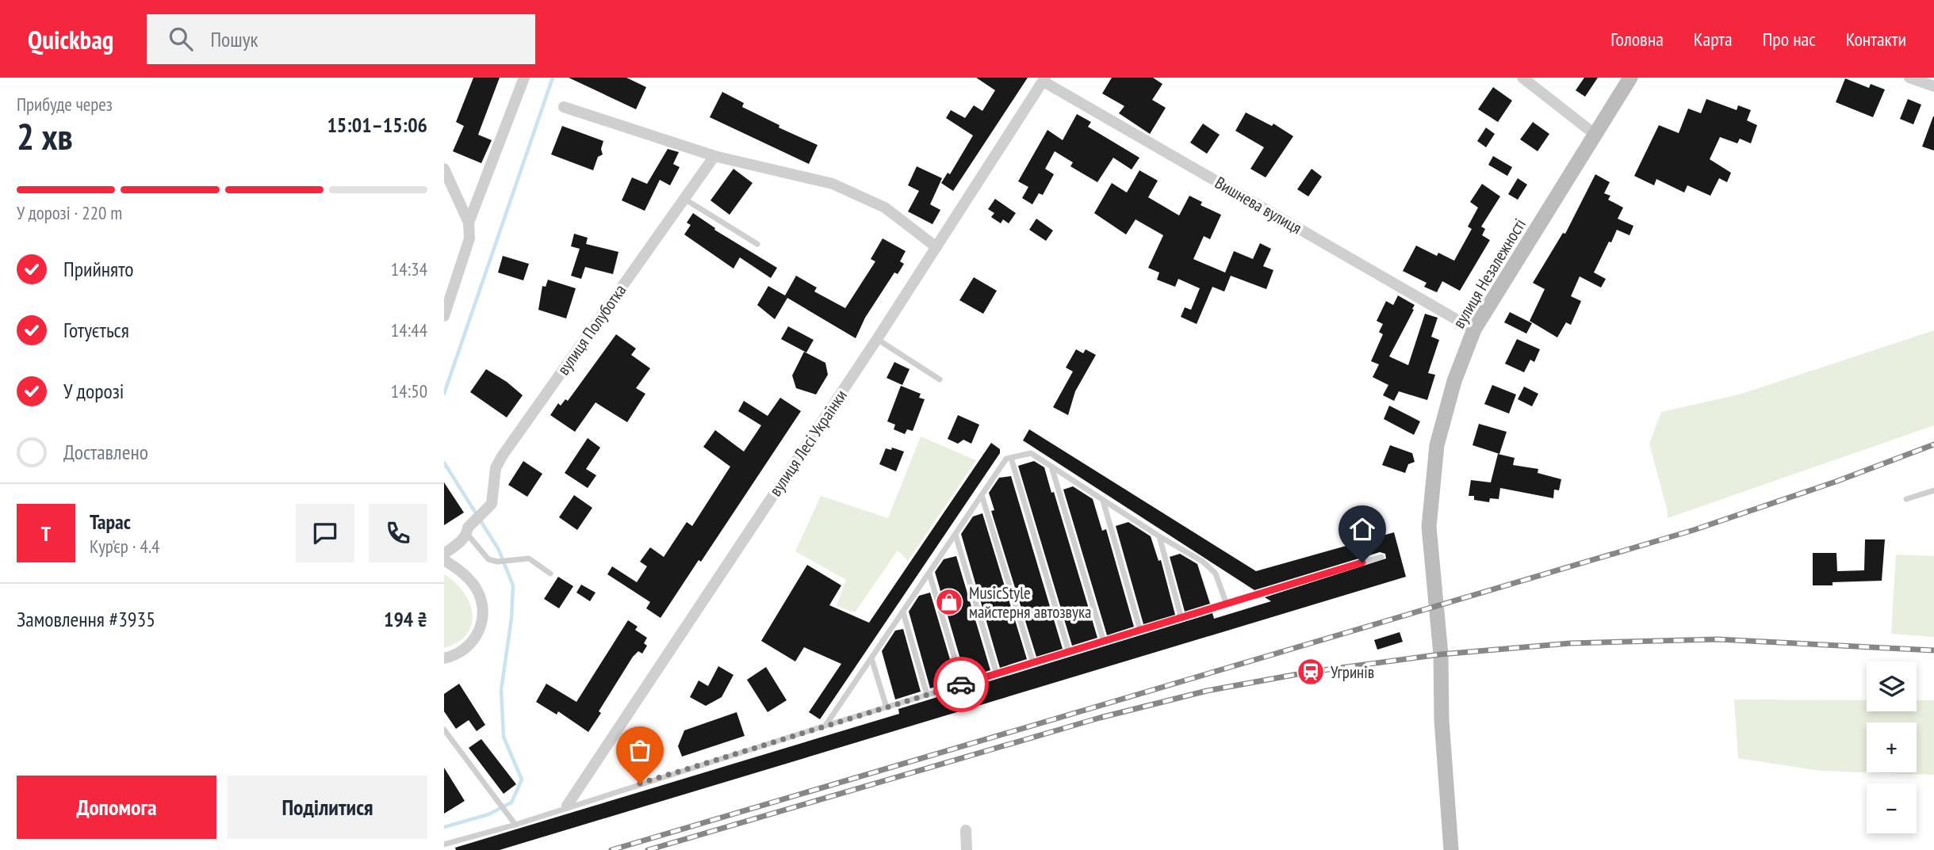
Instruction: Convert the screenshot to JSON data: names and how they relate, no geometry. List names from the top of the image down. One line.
{"streets":{"street":["Вишнева вулиця","вулиця Незалежності","вулиця Полуботка","вулиця Лесі Українки"]},"crossings":[["Вишнева вулиця","вулиця Незалежності"],["Вишнева вулиця","вулиця Лесі Українки"]],"places":{"shop":["MusicStyle майстерня автозвука"],"station":["Угринів"]},"page":{"header":"Quickbag","search":"Пошук","nav":["Головна","Карта","Про нас","Контакти"],"heading":["2 хв","Прибуде через","15:01–15:06"],"panel":["Тарас","Кур’єр · 4.4","Замовлення #3935","194 ₴"],"bar":"У дорозі · 220 m","list":[["Прийнято","14:34"],["Готується","14:44"],["У дорозі","14:50"],"Доставлено"],"round":"Т","map_buttons":["+","−"],"buttons":["Допомога","Поділитися"]}}
